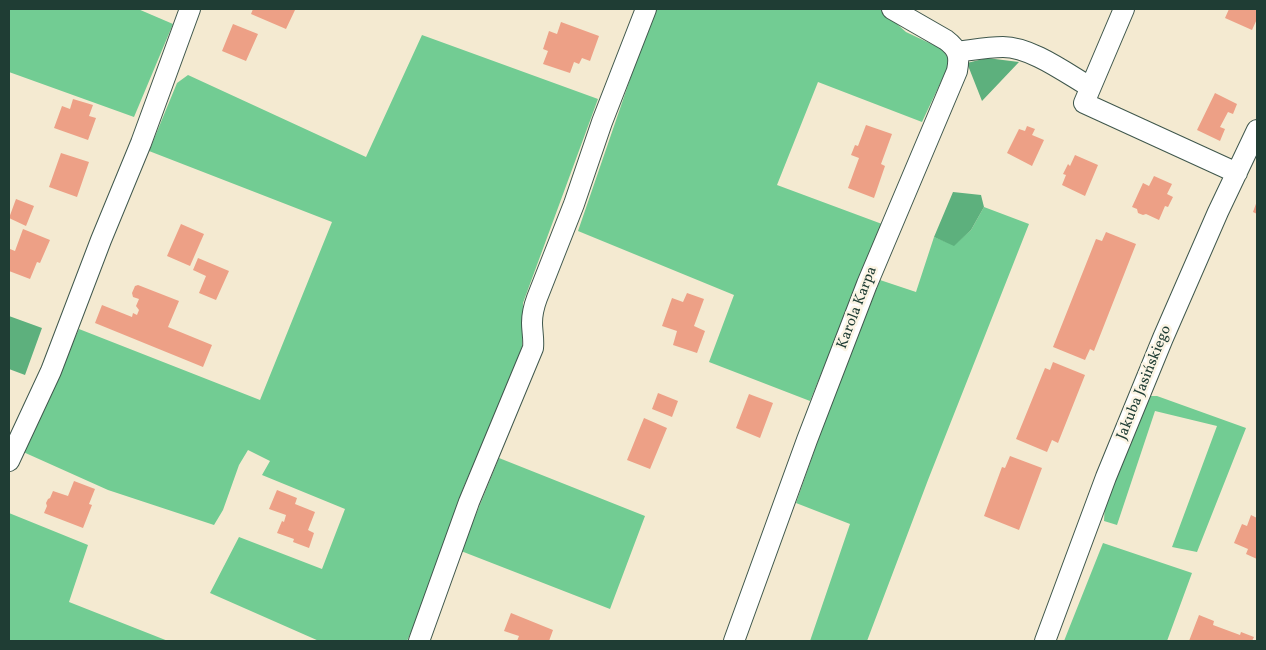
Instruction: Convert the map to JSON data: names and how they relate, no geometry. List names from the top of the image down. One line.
{"streets":{"street":["Karola Karpa","Jakuba Jasińskiego"]}}
